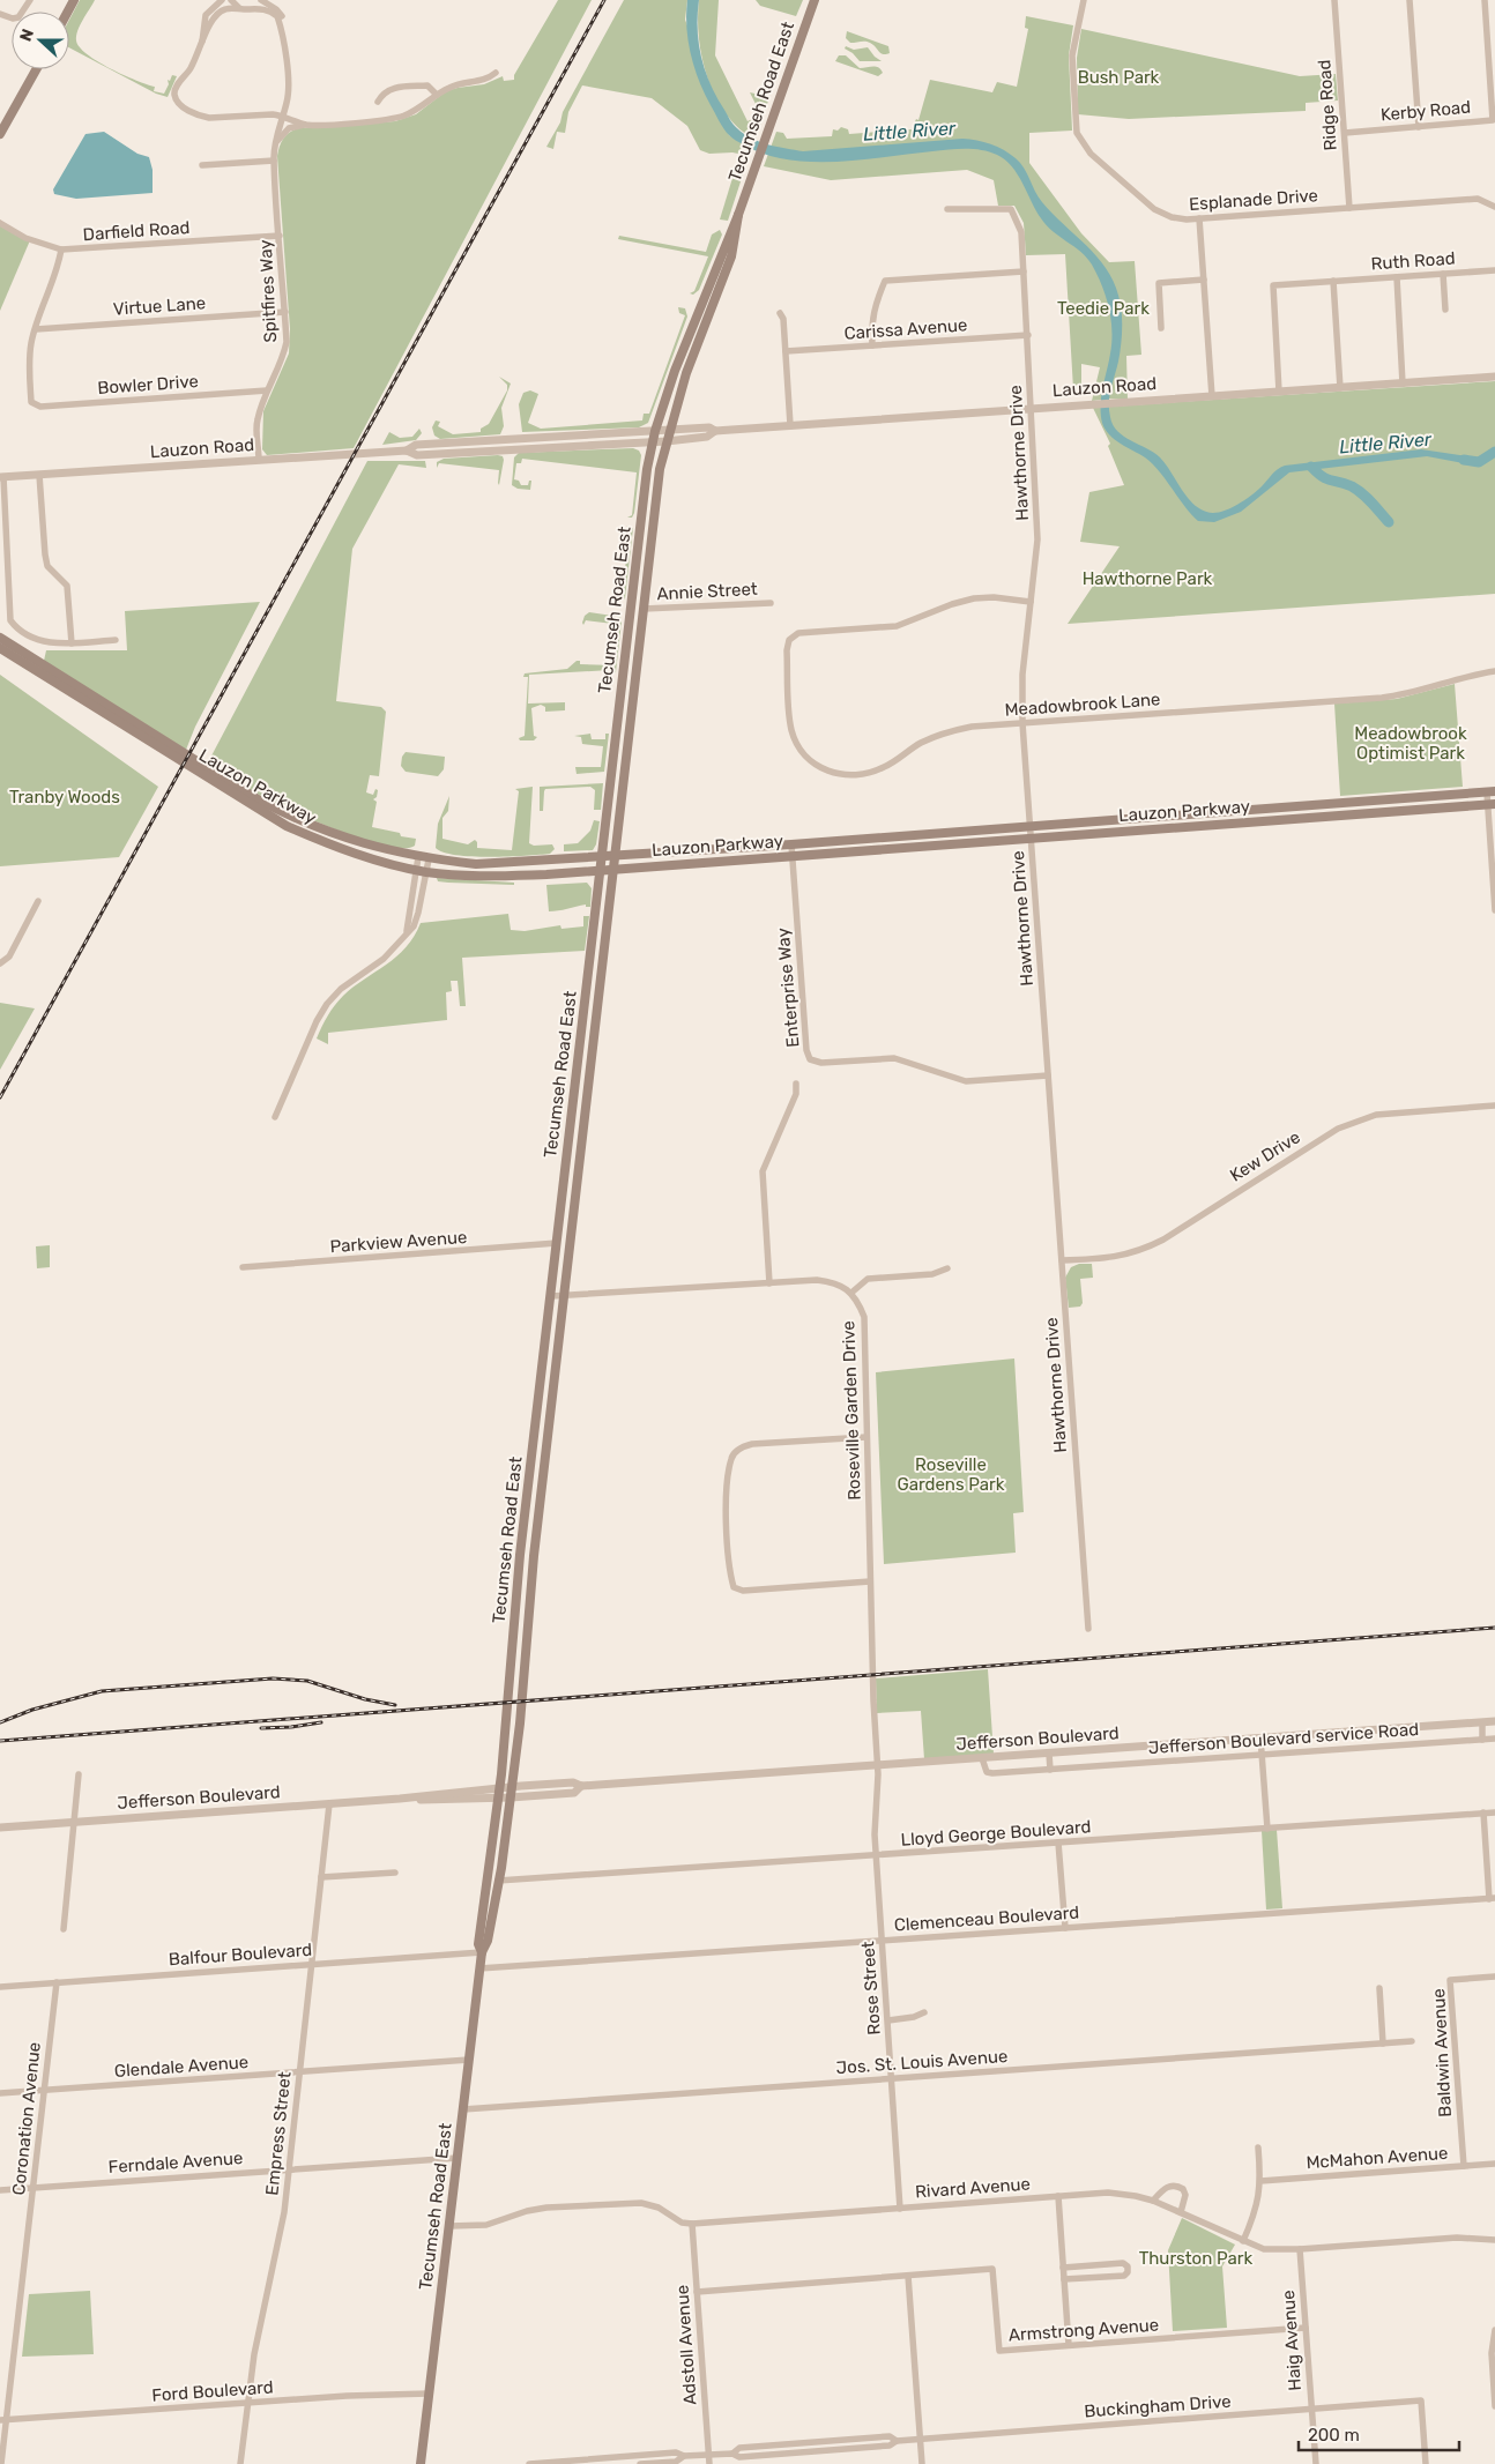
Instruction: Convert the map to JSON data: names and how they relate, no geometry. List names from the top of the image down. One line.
{"streets":{"main road":["Tecumseh Road East","Lauzon Parkway"],"street":["Ridge Road","Kerby Road","Esplanade Drive","Darfield Road","Ruth Road","Spitfires Way","Virtue Lane","Carissa Avenue","Bowler Drive","Lauzon Road","Hawthorne Drive","Annie Street","Meadowbrook Lane","Enterprise Way","Kew Drive","Parkview Avenue","Roseville Garden Drive","Jefferson Boulevard","Jefferson Boulevard service Road","Lloyd George Boulevard","Clemenceau Boulevard","Balfour Boulevard","Rose Street","Baldwin Avenue","Jos. St. Louis Avenue","Glendale Avenue","Coronation Avenue","Empress Street","McMahon Avenue","Ferndale Avenue","Rivard Avenue","Armstrong Avenue","Haig Avenue","Adstoll Avenue","Ford Boulevard","Buckingham Drive"]},"crossings":[["Tecumseh Road East","Lauzon Road"],["Tecumseh Road East","Annie Street"],["Tecumseh Road East","Lauzon Parkway"],["Tecumseh Road East","Parkview Avenue"],["Tecumseh Road East","Jefferson Boulevard"],["Tecumseh Road East","Lloyd George Boulevard"],["Tecumseh Road East","Clemenceau Boulevard"],["Tecumseh Road East","Balfour Boulevard"],["Tecumseh Road East","Jos. St. Louis Avenue"],["Tecumseh Road East","Glendale Avenue"],["Tecumseh Road East","Ferndale Avenue"],["Tecumseh Road East","Rivard Avenue"],["Tecumseh Road East","Ford Boulevard"],["Ridge Road","Kerby Road"],["Ridge Road","Esplanade Drive"],["Darfield Road","Spitfires Way"],["Ruth Road","Lauzon Road"],["Spitfires Way","Virtue Lane"],["Spitfires Way","Bowler Drive"],["Spitfires Way","Lauzon Road"],["Virtue Lane","Bowler Drive"],["Carissa Avenue","Hawthorne Drive"],["Lauzon Road","Hawthorne Drive"],["Hawthorne Drive","Meadowbrook Lane"],["Hawthorne Drive","Lauzon Parkway"],["Hawthorne Drive","Enterprise Way"],["Hawthorne Drive","Kew Drive"],["Lauzon Parkway","Enterprise Way"],["Roseville Garden Drive","Jefferson Boulevard"],["Roseville Garden Drive","Rose Street"],["Jefferson Boulevard","Jefferson Boulevard service Road"],["Jefferson Boulevard","Rose Street"],["Jefferson Boulevard","Empress Street"],["Lloyd George Boulevard","Rose Street"],["Clemenceau Boulevard","Rose Street"],["Balfour Boulevard","Coronation Avenue"],["Balfour Boulevard","Empress Street"],["Rose Street","Jos. St. Louis Avenue"],["Rose Street","Rivard Avenue"],["Baldwin Avenue","McMahon Avenue"],["Glendale Avenue","Coronation Avenue"],["Glendale Avenue","Empress Street"],["Coronation Avenue","Ferndale Avenue"],["Coronation Avenue","Ford Boulevard"],["Empress Street","Ferndale Avenue"],["Empress Street","Ford Boulevard"],["Rivard Avenue","Haig Avenue"],["Rivard Avenue","Adstoll Avenue"],["Armstrong Avenue","Haig Avenue"],["Armstrong Avenue","Adstoll Avenue"],["Haig Avenue","Buckingham Drive"],["Adstoll Avenue","Buckingham Drive"]],"water":["Little River"],"parks":["Bush Park","Teedie Park","Hawthorne Park","Meadowbrook Optimist Park","Tranby Woods","Roseville Gardens Park","Thurston Park"],"scale_bar":"200 m","north":"left"}
